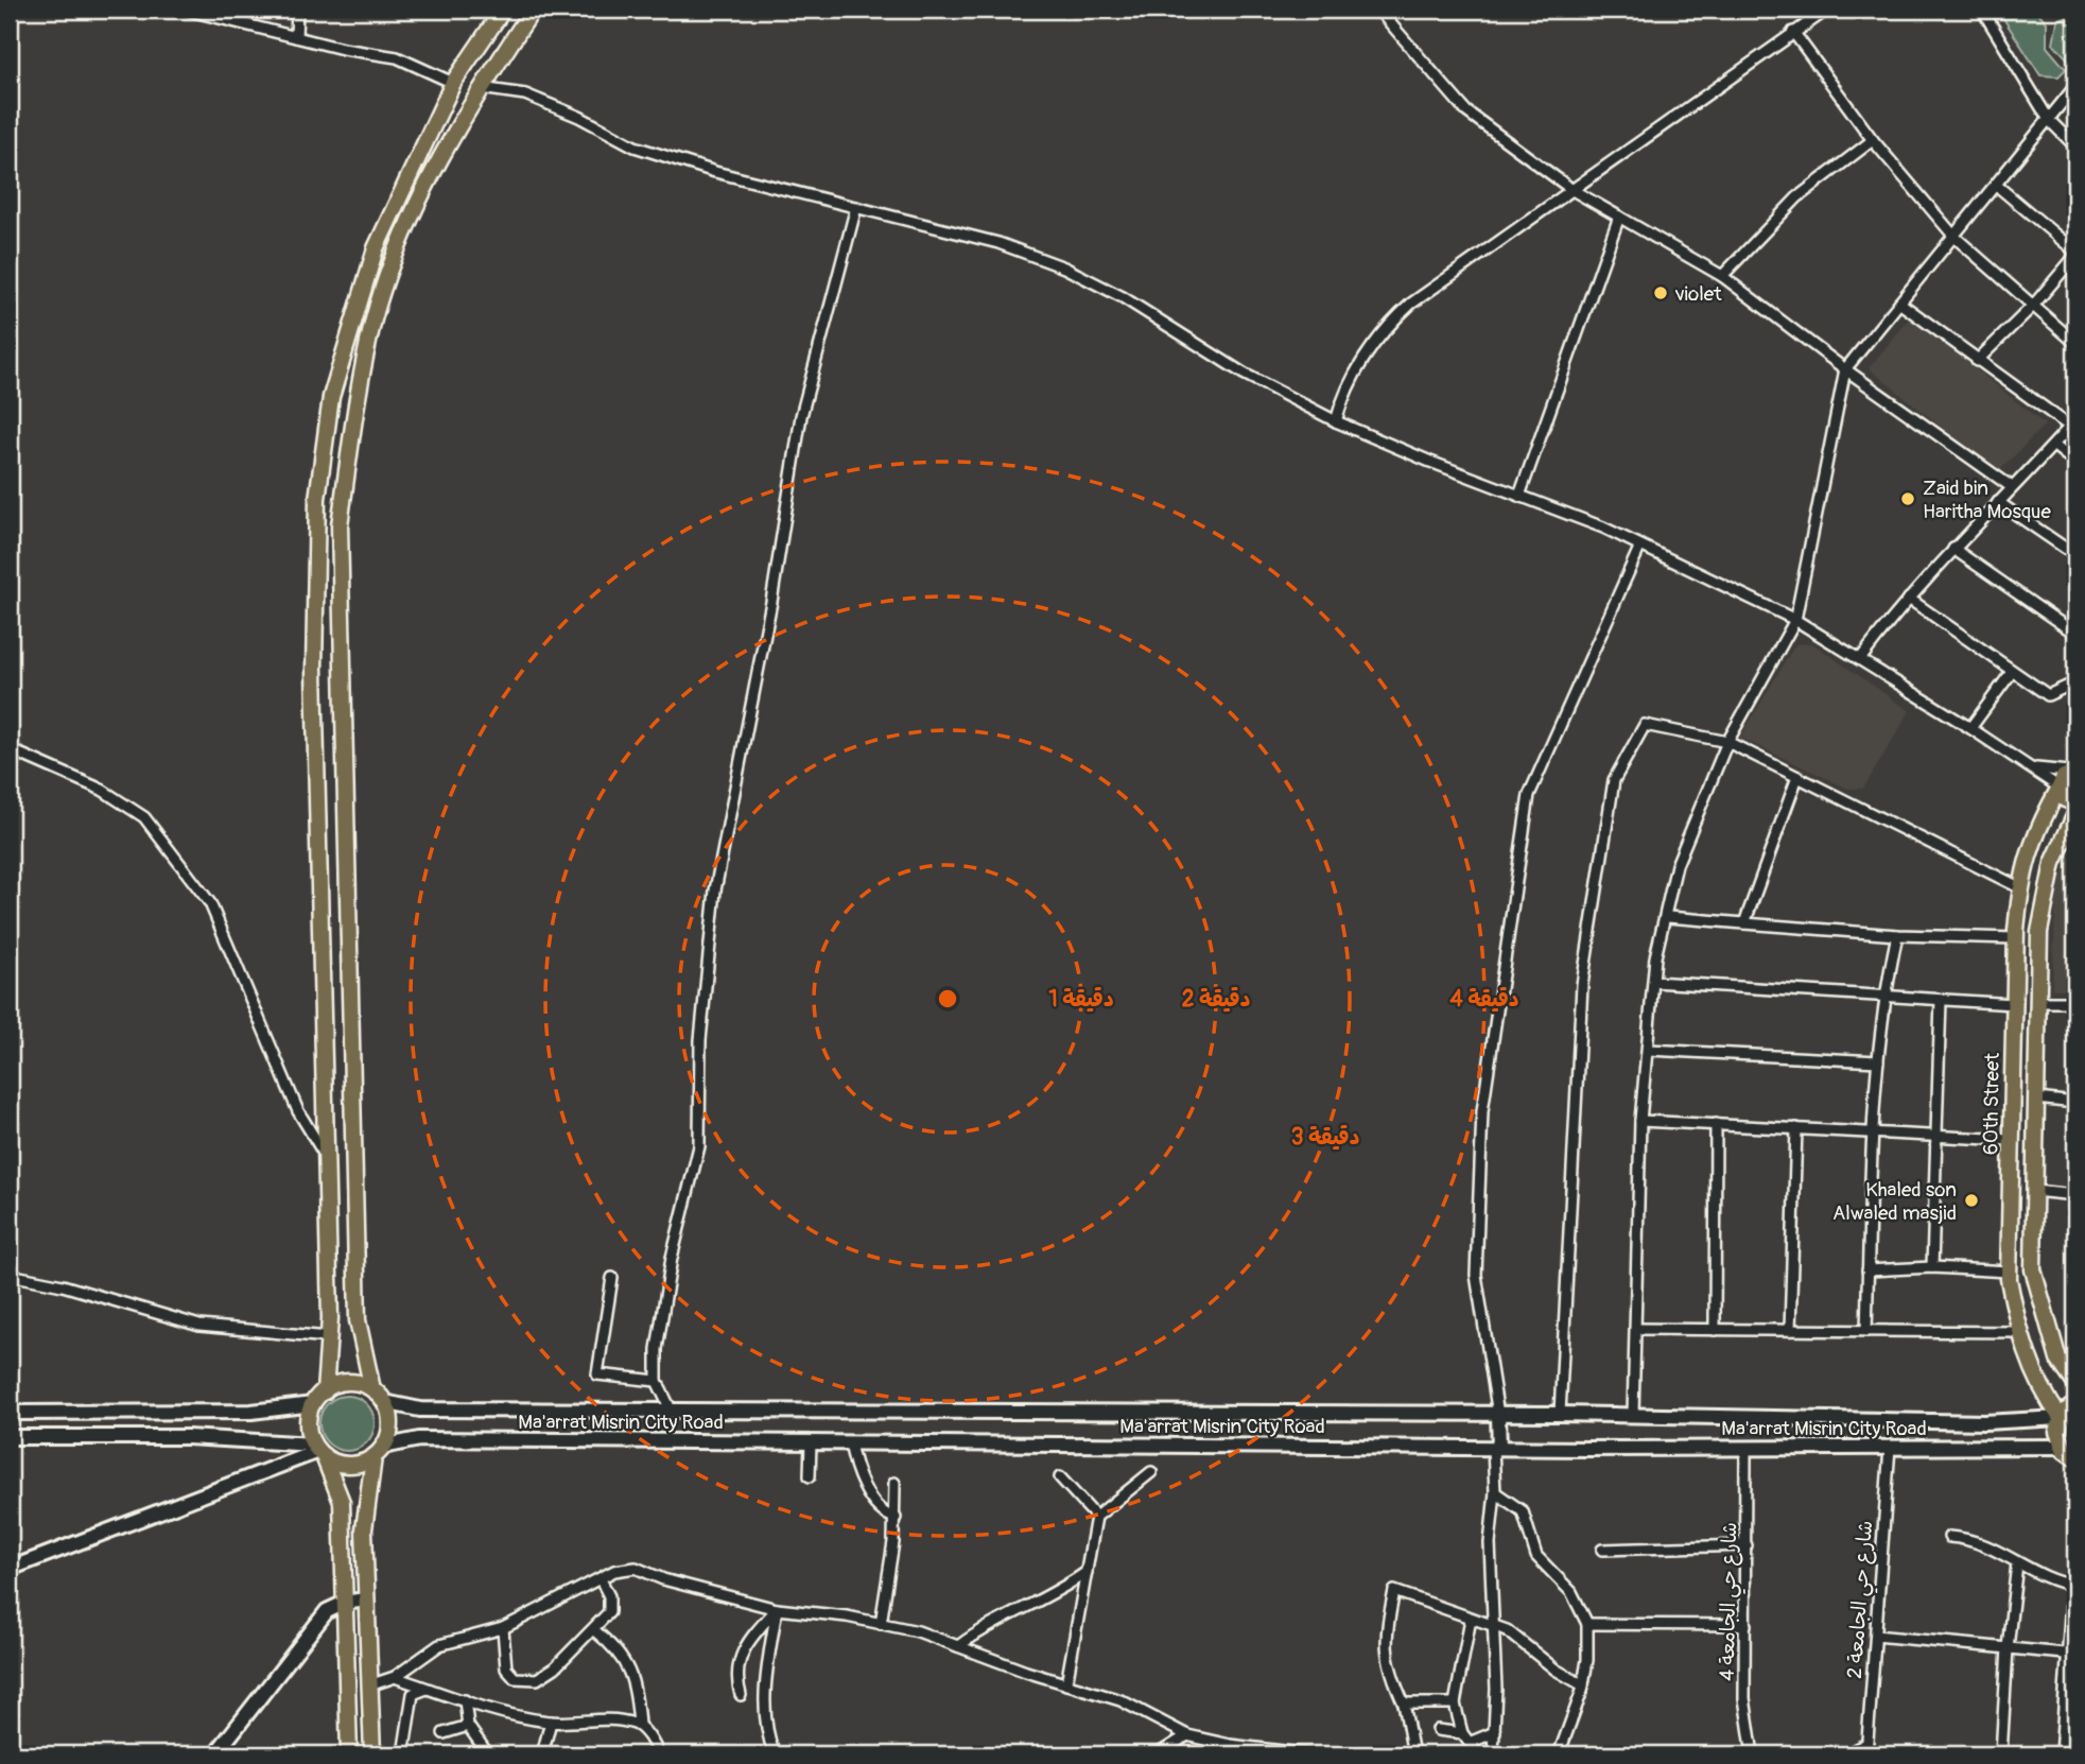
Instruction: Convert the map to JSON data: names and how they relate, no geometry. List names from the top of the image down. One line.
{"streets":{"main road":["60th Street","Ma'arrat Misrin City Road"],"street":["شارع حي الجامعة 2","شارع حي الجامعة 4"]},"crossings":[["60th Street","Ma'arrat Misrin City Road"],["Ma'arrat Misrin City Road","شارع حي الجامعة 2"],["Ma'arrat Misrin City Road","شارع حي الجامعة 4"]],"places":["violet","Zaid bin Haritha Mosque","Khaled son Alwaled masjid"],"rings":["1 دقيقة","2 دقيقة","4 دقيقة","3 دقيقة"]}
